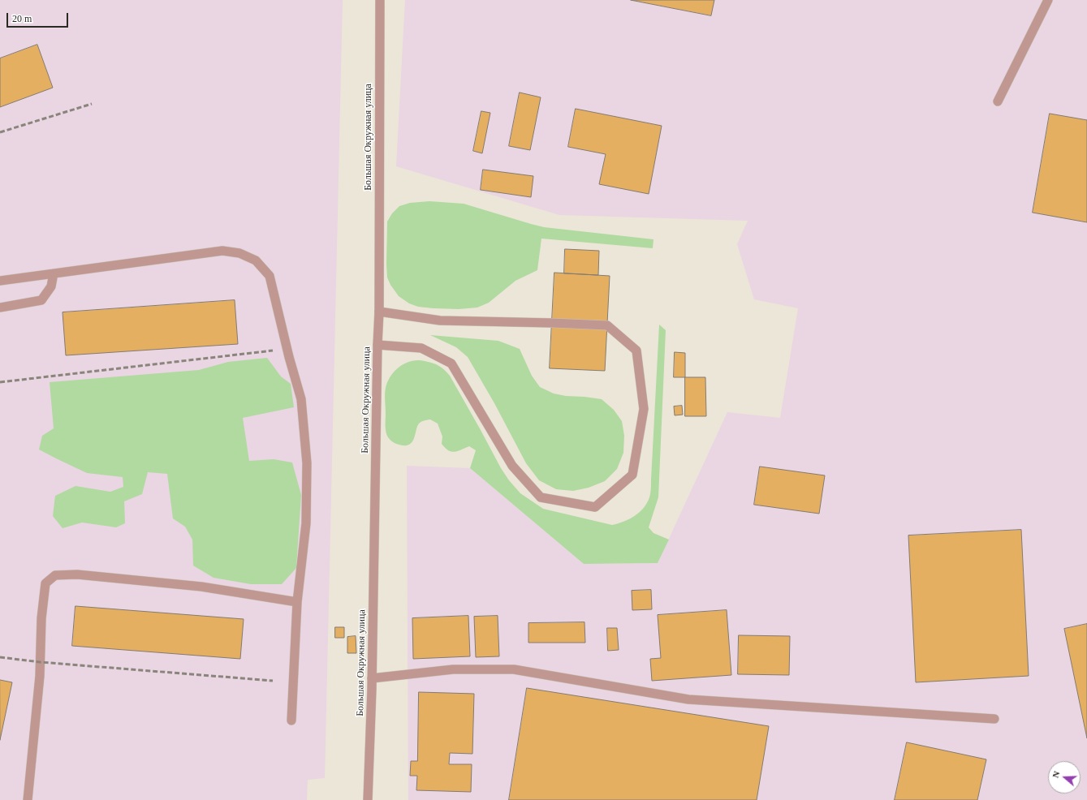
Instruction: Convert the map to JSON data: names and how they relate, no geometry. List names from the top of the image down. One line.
{"streets":{"street":["Большая Окружная улица"]},"scale_bar":"20 m","north":"left"}
